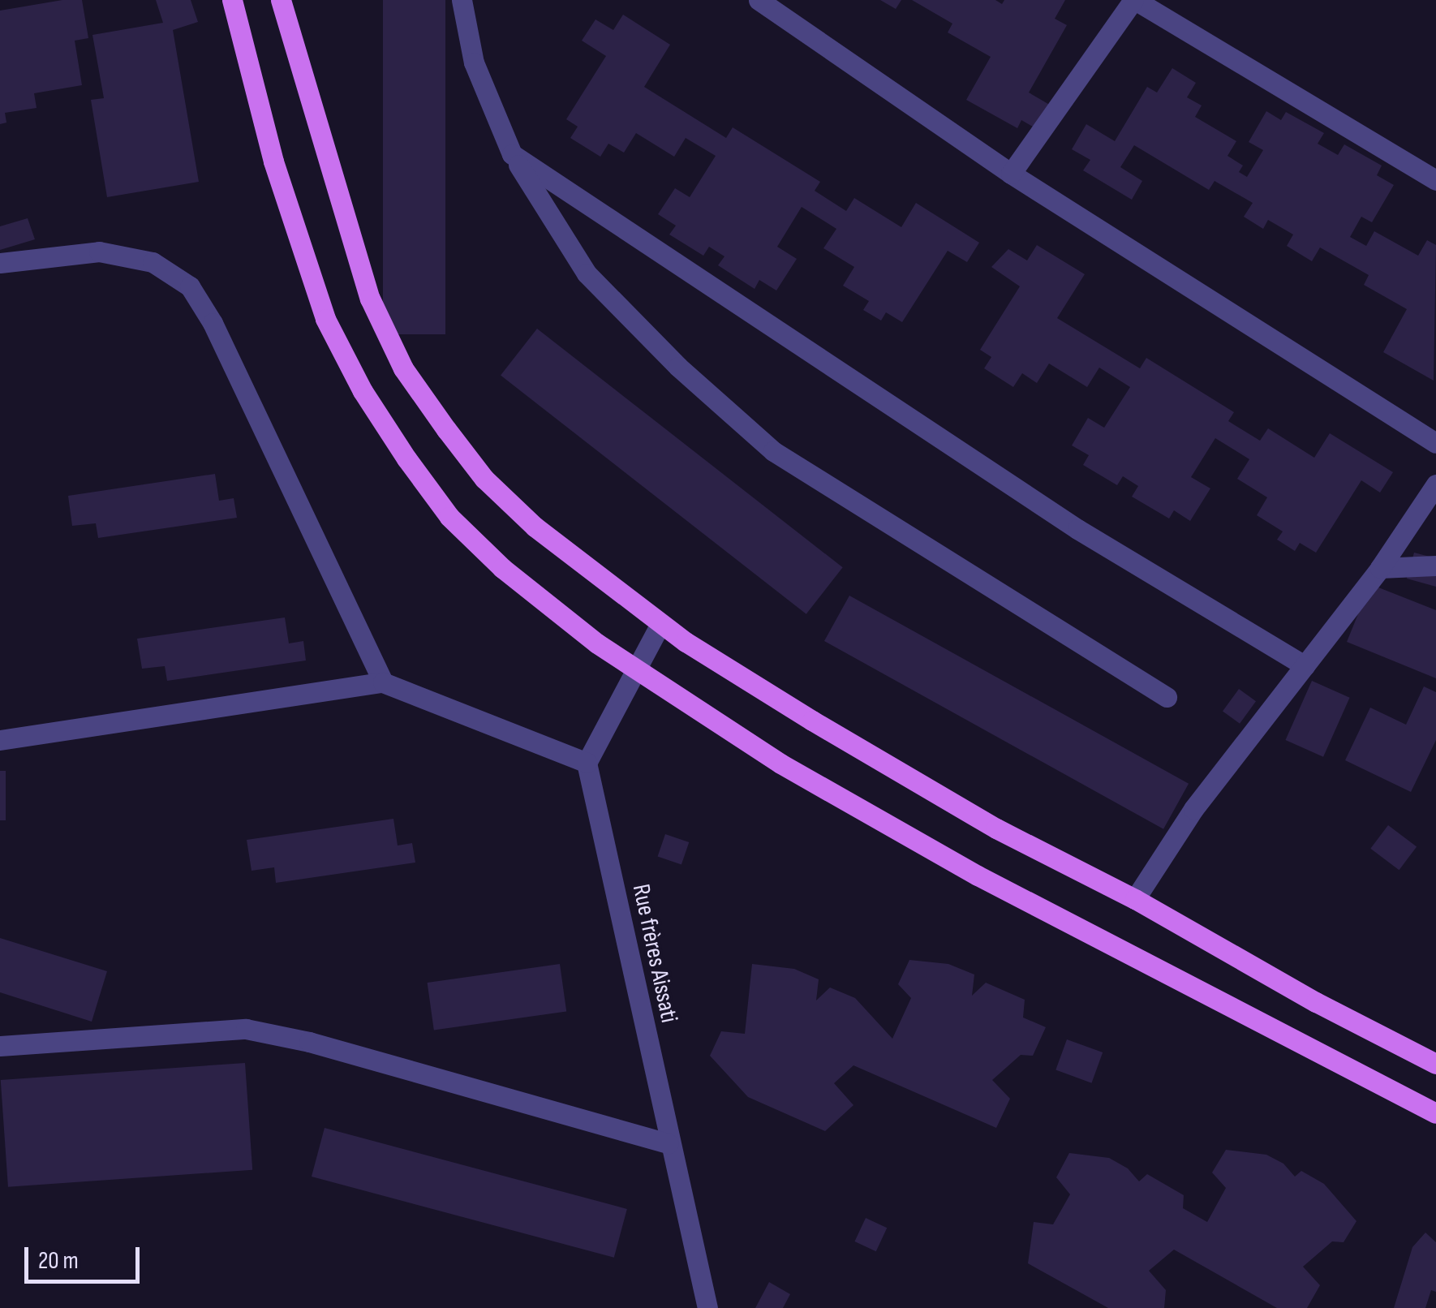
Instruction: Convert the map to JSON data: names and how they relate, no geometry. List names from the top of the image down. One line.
{"streets":{"street":["Rue frères Aissati"]},"scale_bar":"20 m"}
